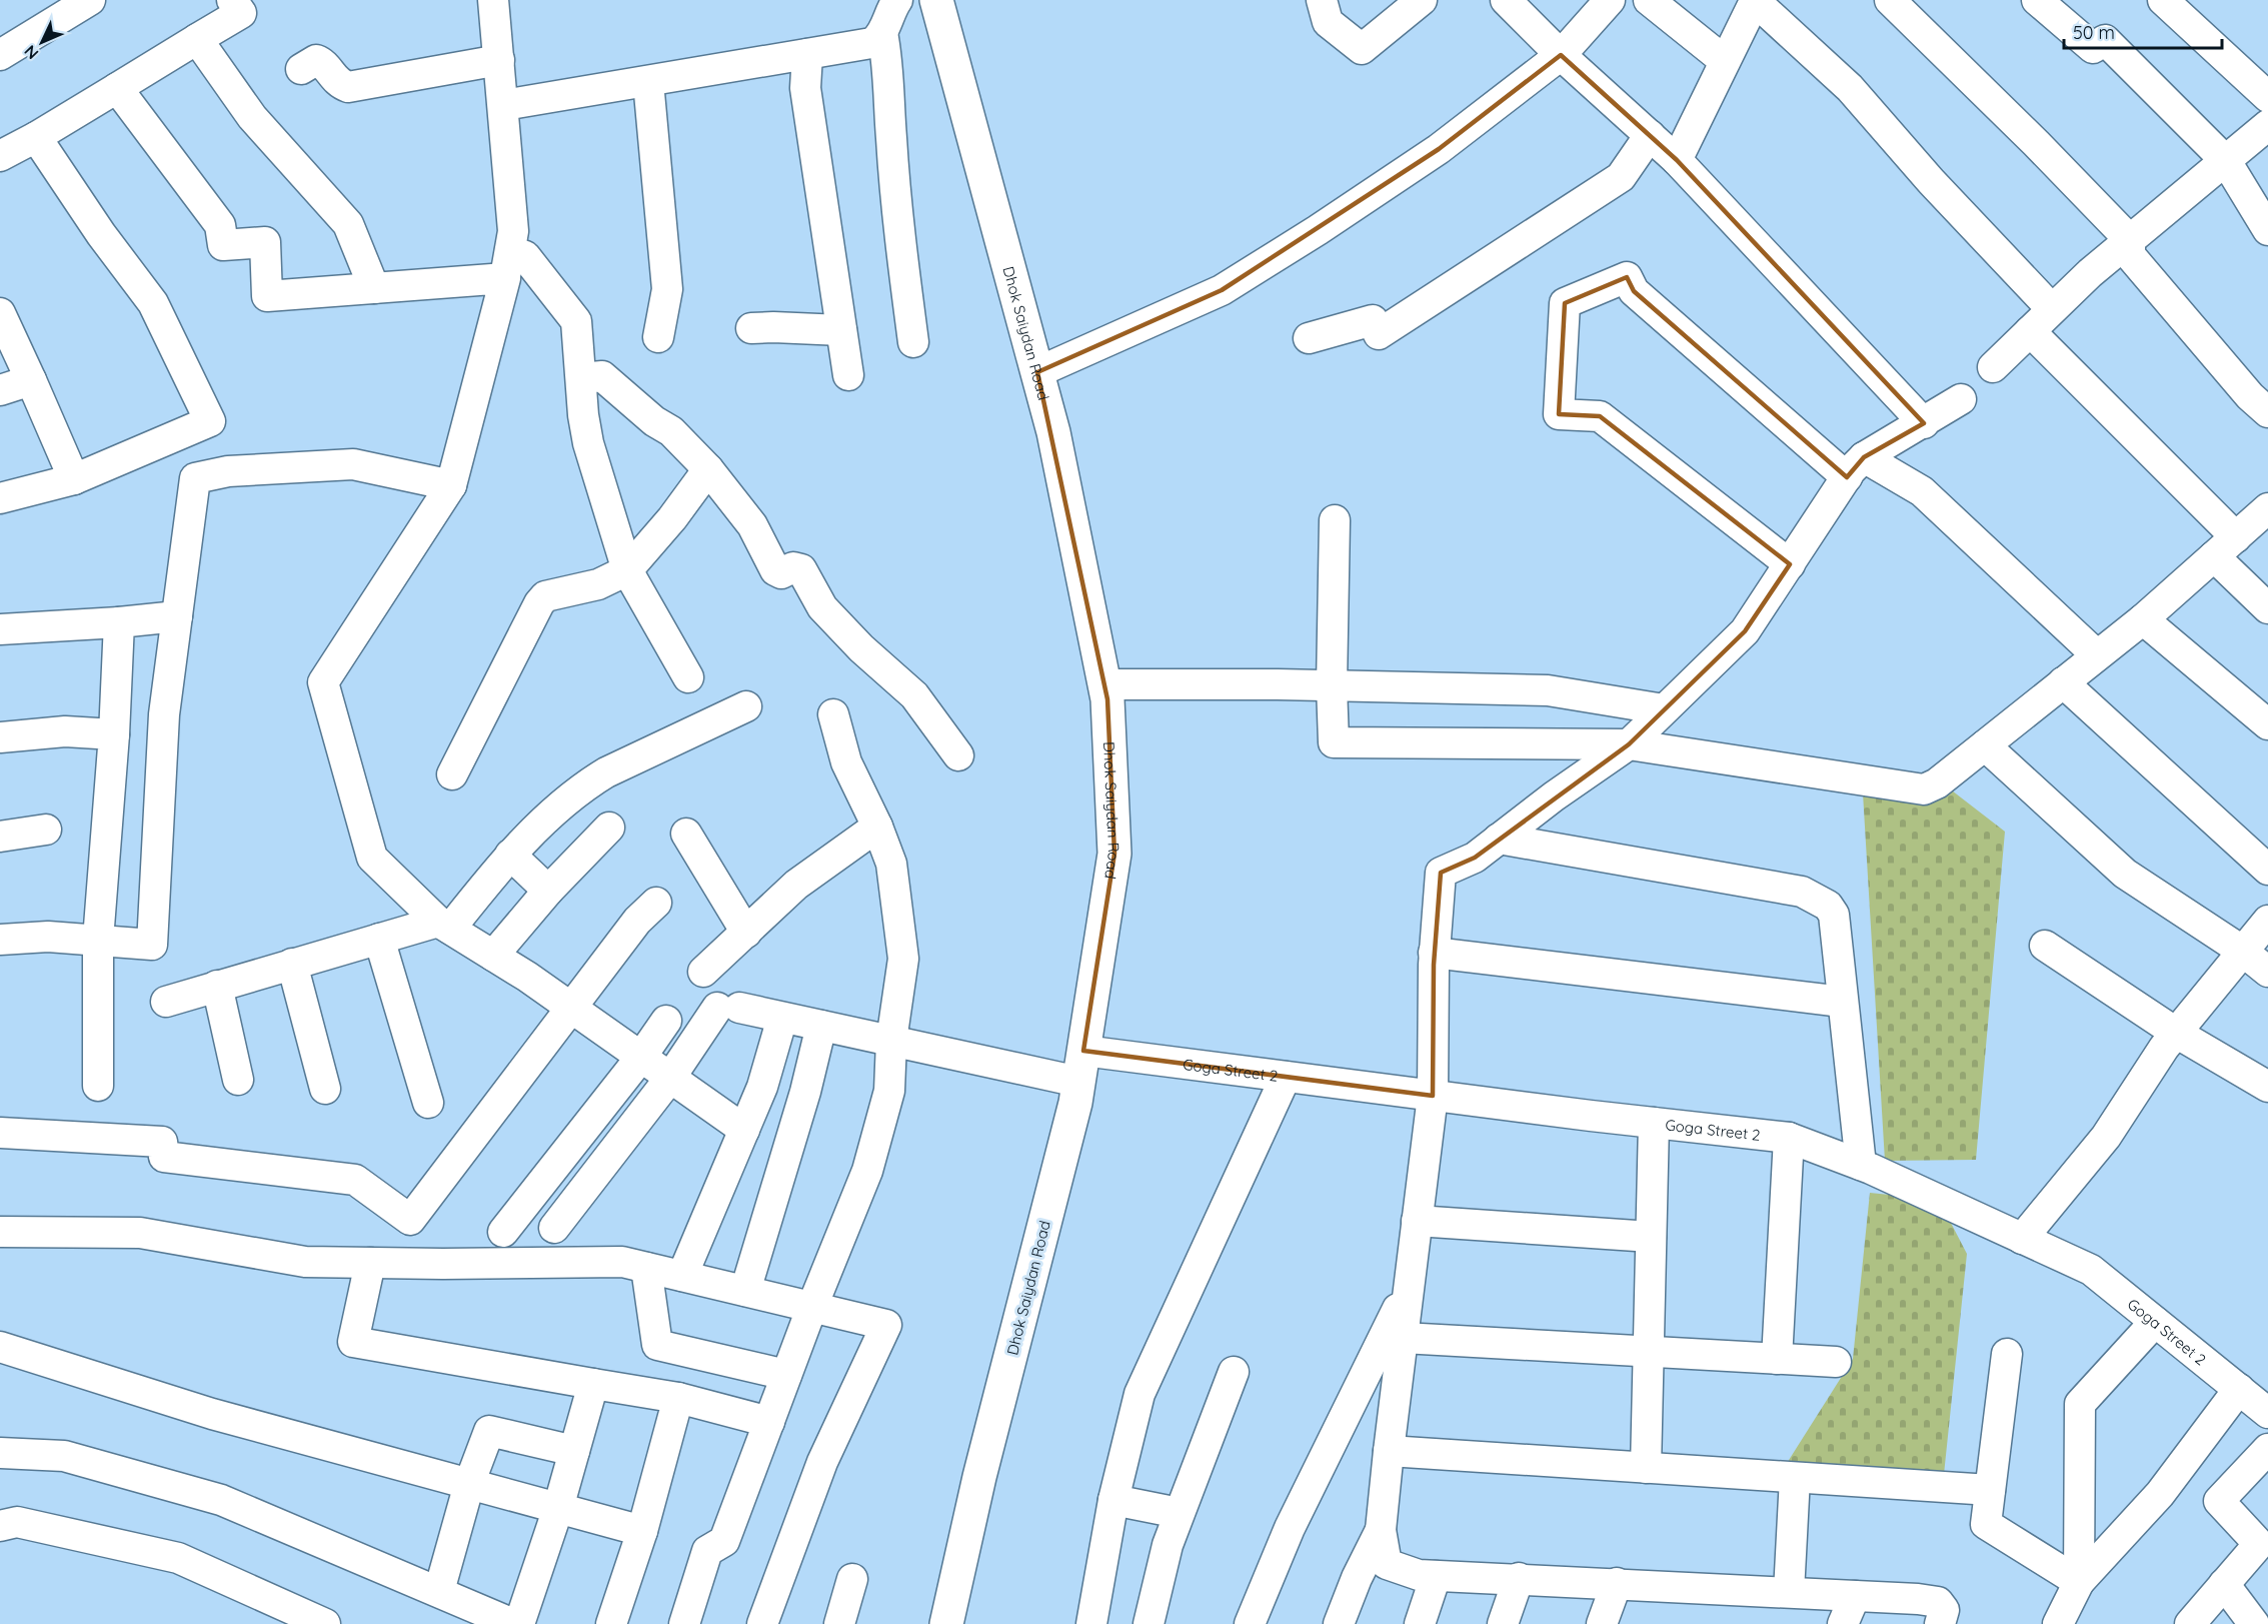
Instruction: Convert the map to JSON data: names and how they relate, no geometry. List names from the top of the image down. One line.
{"streets":{"main road":["Dhok Saiydan Road"],"street":["Goga Street 2"]},"crossings":[["Dhok Saiydan Road","Goga Street 2"]],"scale_bar":"50 m","north":"bottom left"}
